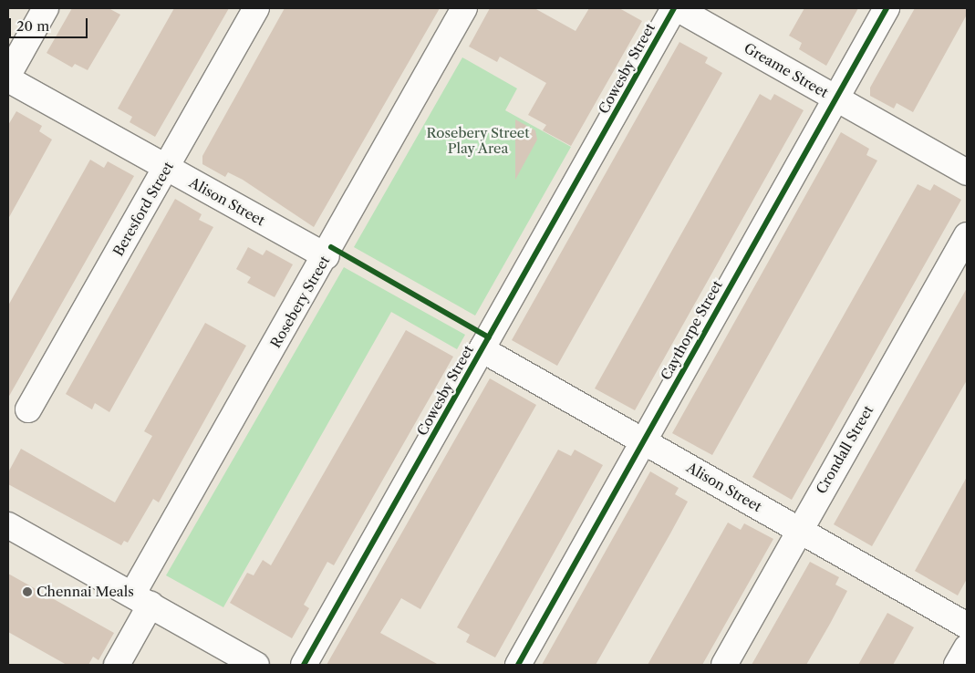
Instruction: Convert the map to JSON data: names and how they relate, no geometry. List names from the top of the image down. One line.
{"streets":{"street":["Cowesby Street","Greame Street","Alison Street","Beresford Street","Rosebery Street","Caythorpe Street","Crondall Street"]},"crossings":[["Cowesby Street","Greame Street"],["Cowesby Street","Alison Street"],["Greame Street","Caythorpe Street"],["Alison Street","Beresford Street"],["Alison Street","Rosebery Street"],["Alison Street","Caythorpe Street"],["Alison Street","Crondall Street"]],"parks":["Rosebery Street Play Area"],"places":["Chennai Meals"],"scale_bar":"20 m"}
